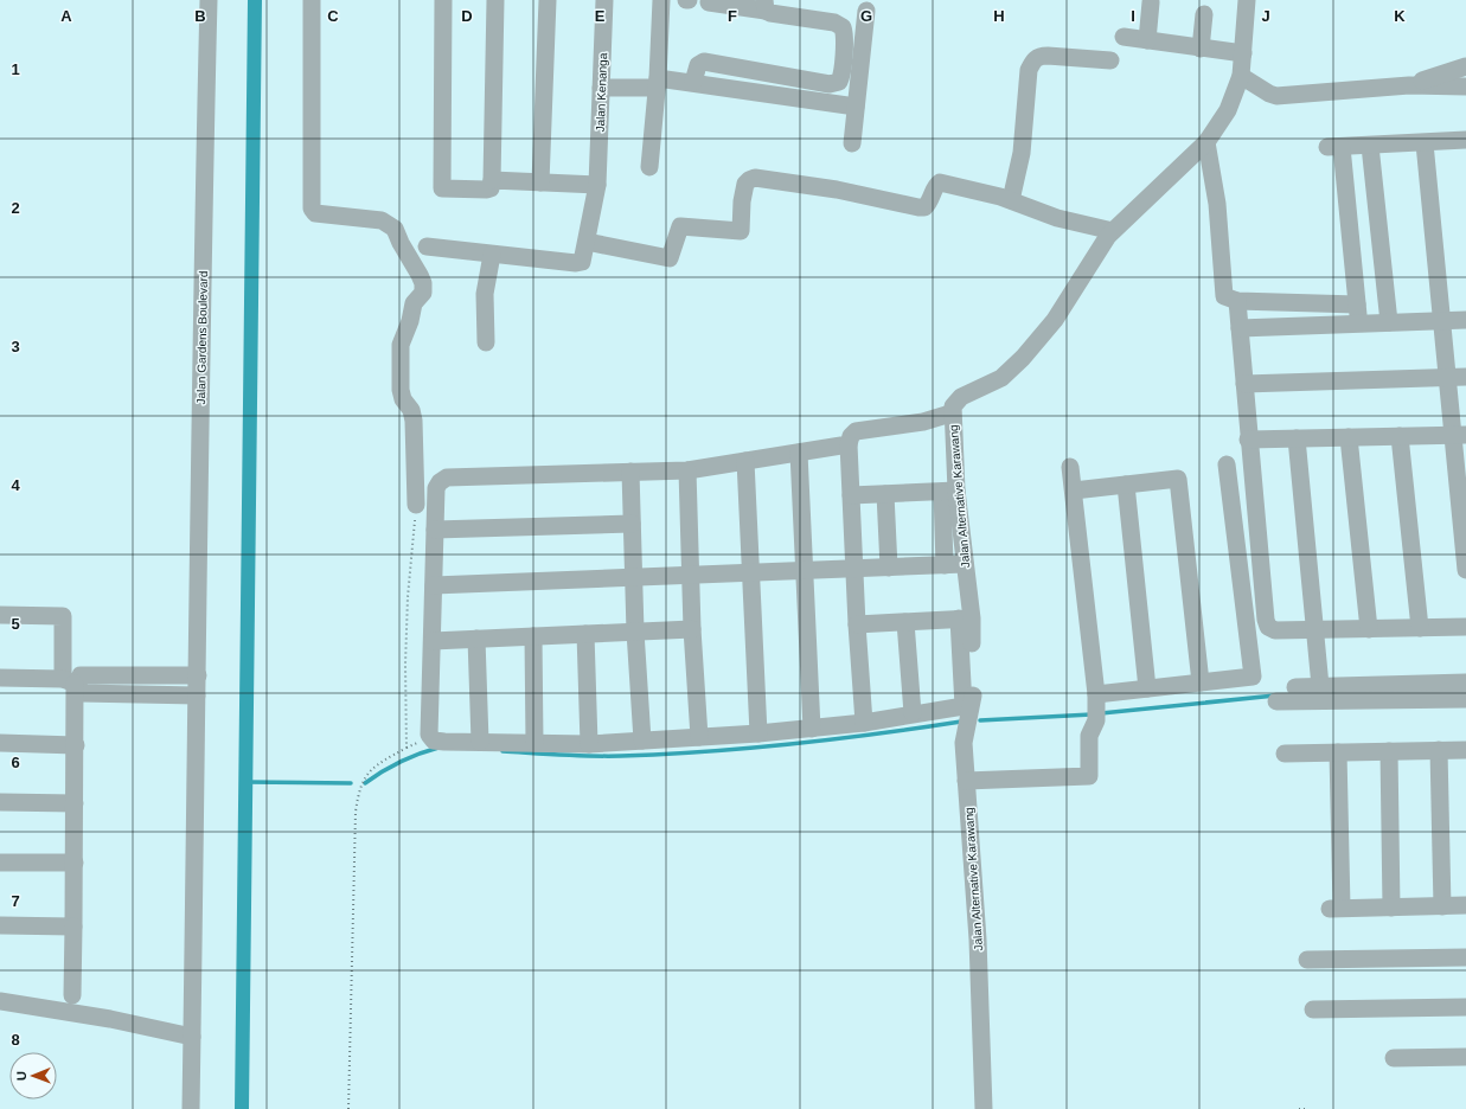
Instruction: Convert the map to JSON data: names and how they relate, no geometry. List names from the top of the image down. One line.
{"streets":{"street":["Jalan Kenanga","Jalan Gardens Boulevard","Jalan Alternative Karawang"]},"north":"left","grid":{"columns":["A","B","C","D","E","F","G","H","I","J","K"],"rows":["1","2","3","4","5","6","7","8"]}}
